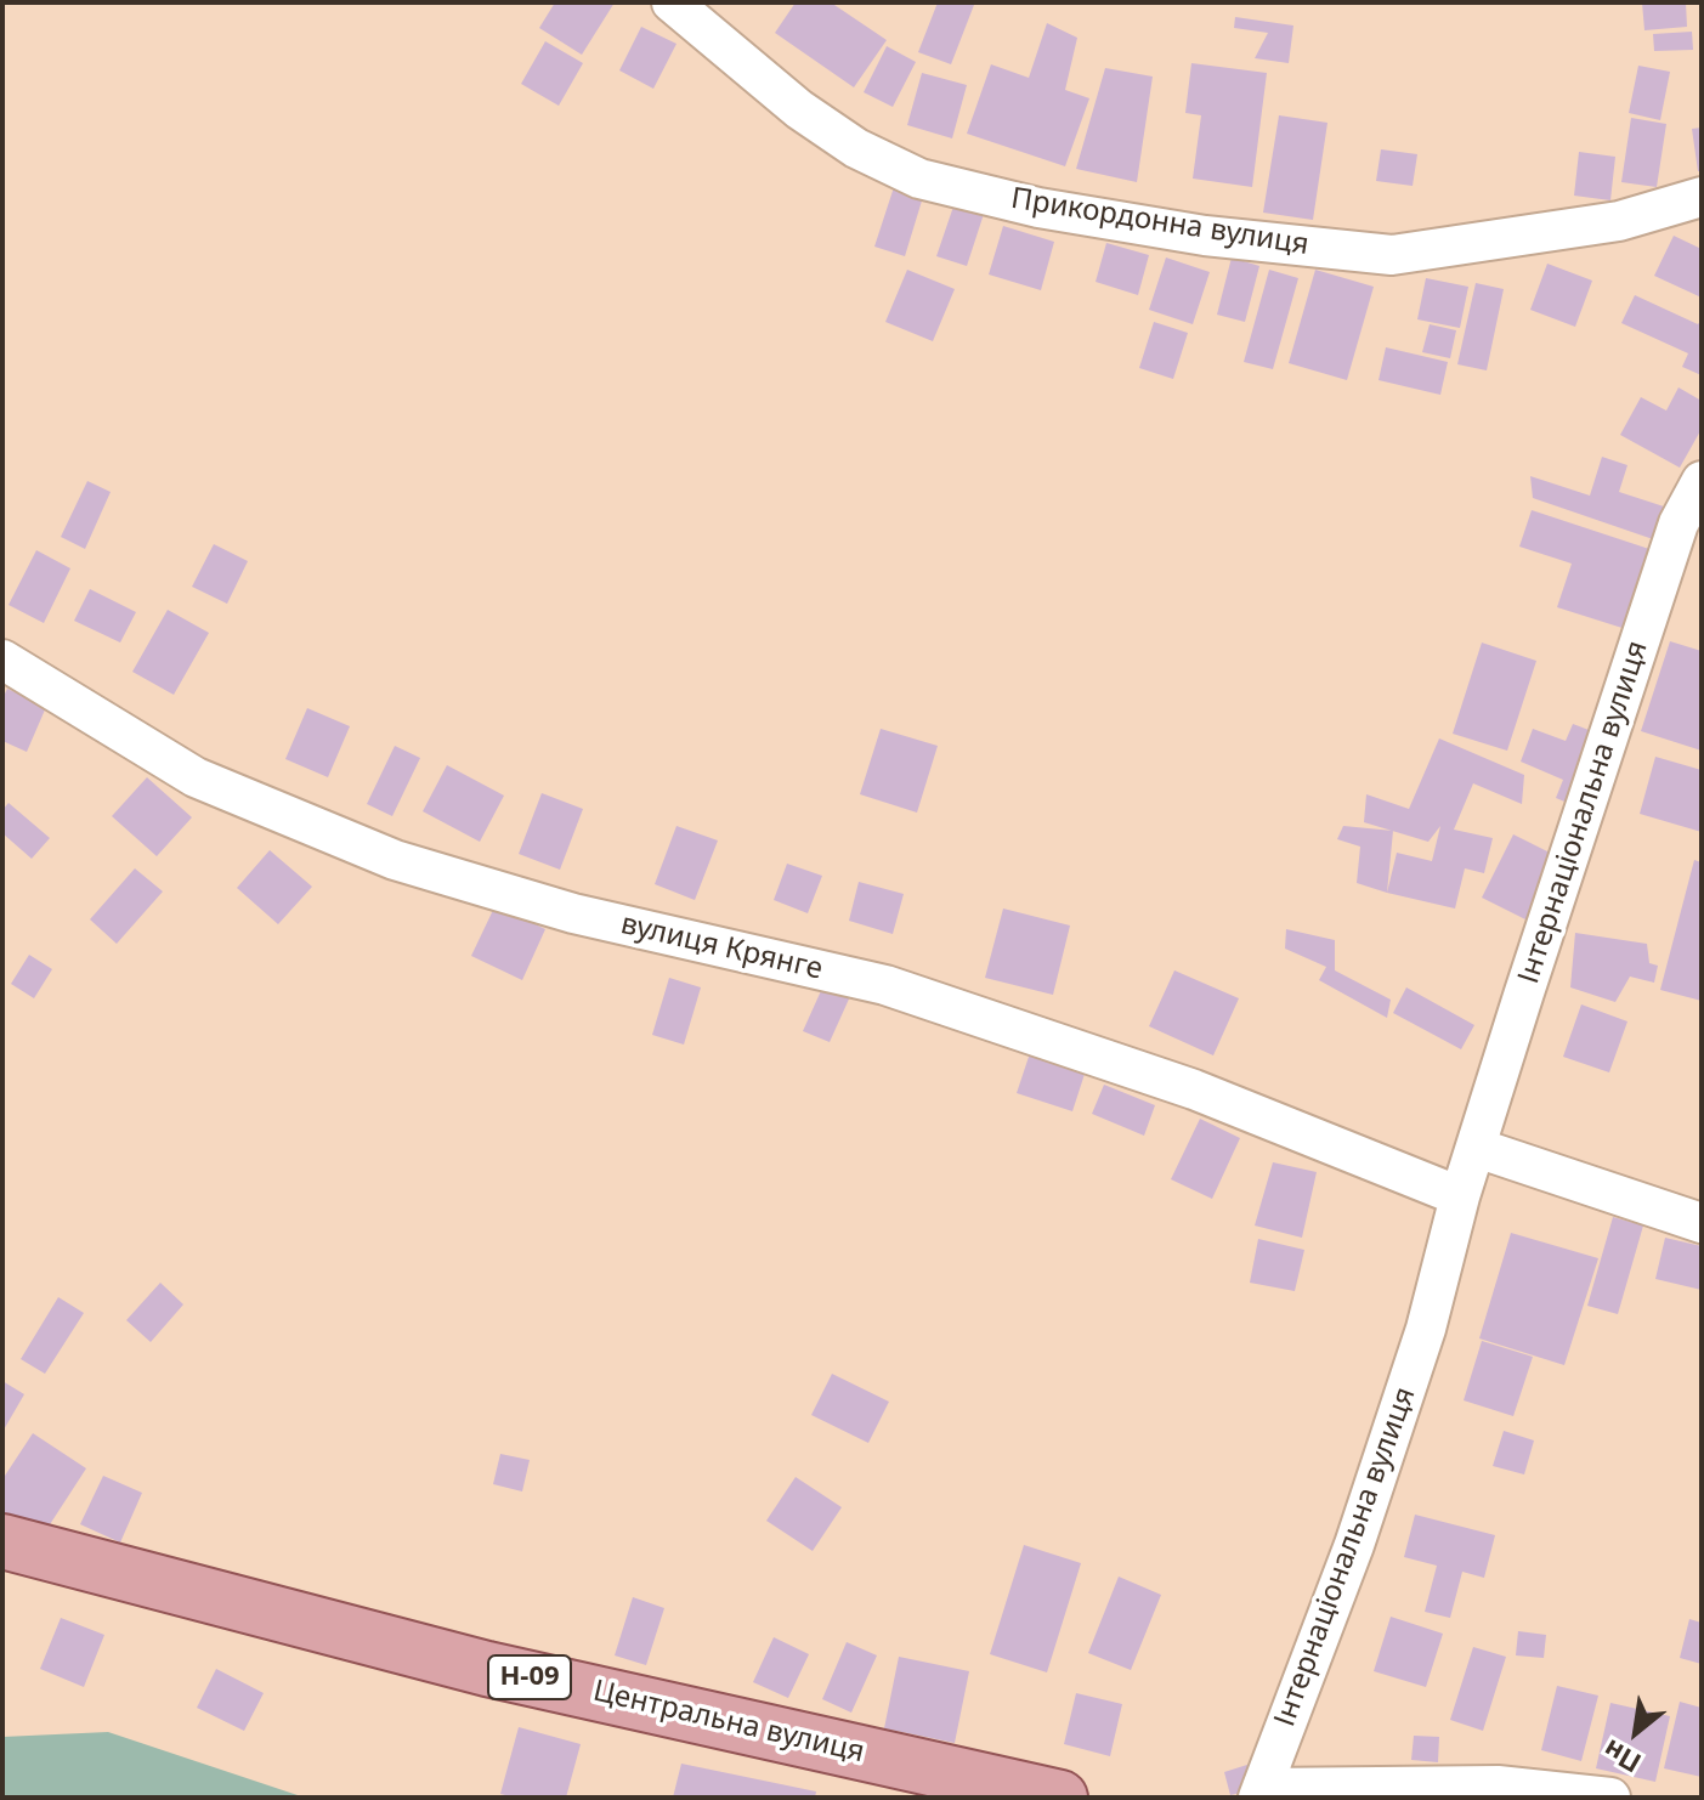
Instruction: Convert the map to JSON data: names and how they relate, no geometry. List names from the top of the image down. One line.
{"streets":{"main road":["Н-09","Центральна вулиця"],"street":["Прикордонна вулиця","Інтернаціональна вулиця","вулиця Крянге"]},"crossings":[["Інтернаціональна вулиця","вулиця Крянге"]],"north":"bottom left"}
